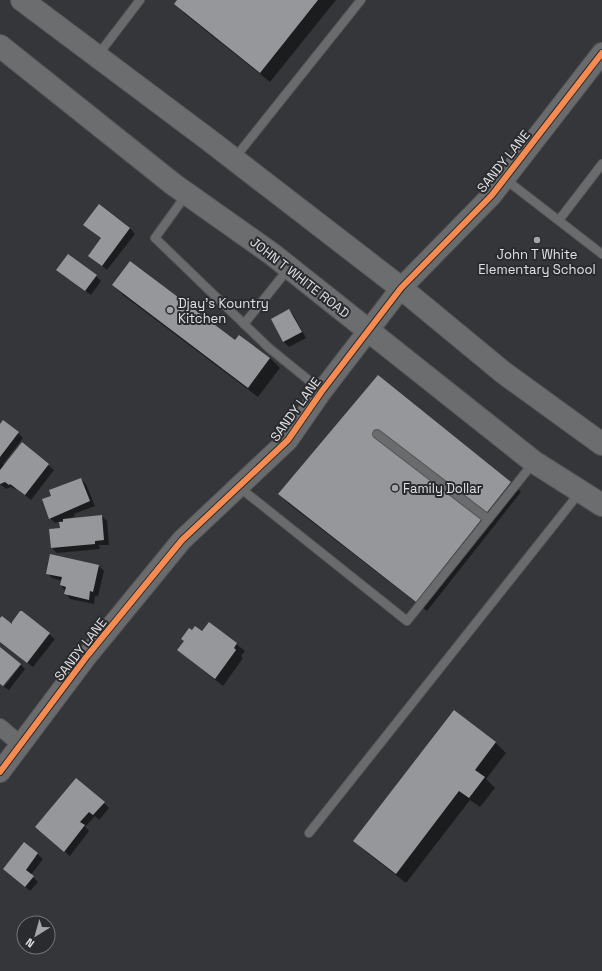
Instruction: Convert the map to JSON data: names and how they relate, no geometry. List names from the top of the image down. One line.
{"streets":{"main road":["JOHN T WHITE ROAD"],"street":["SANDY LANE"]},"crossings":[["SANDY LANE","JOHN T WHITE ROAD"]],"places":["John T White Elementary School","Djay's Kountry Kitchen","Family Dollar"],"north":"bottom left"}
